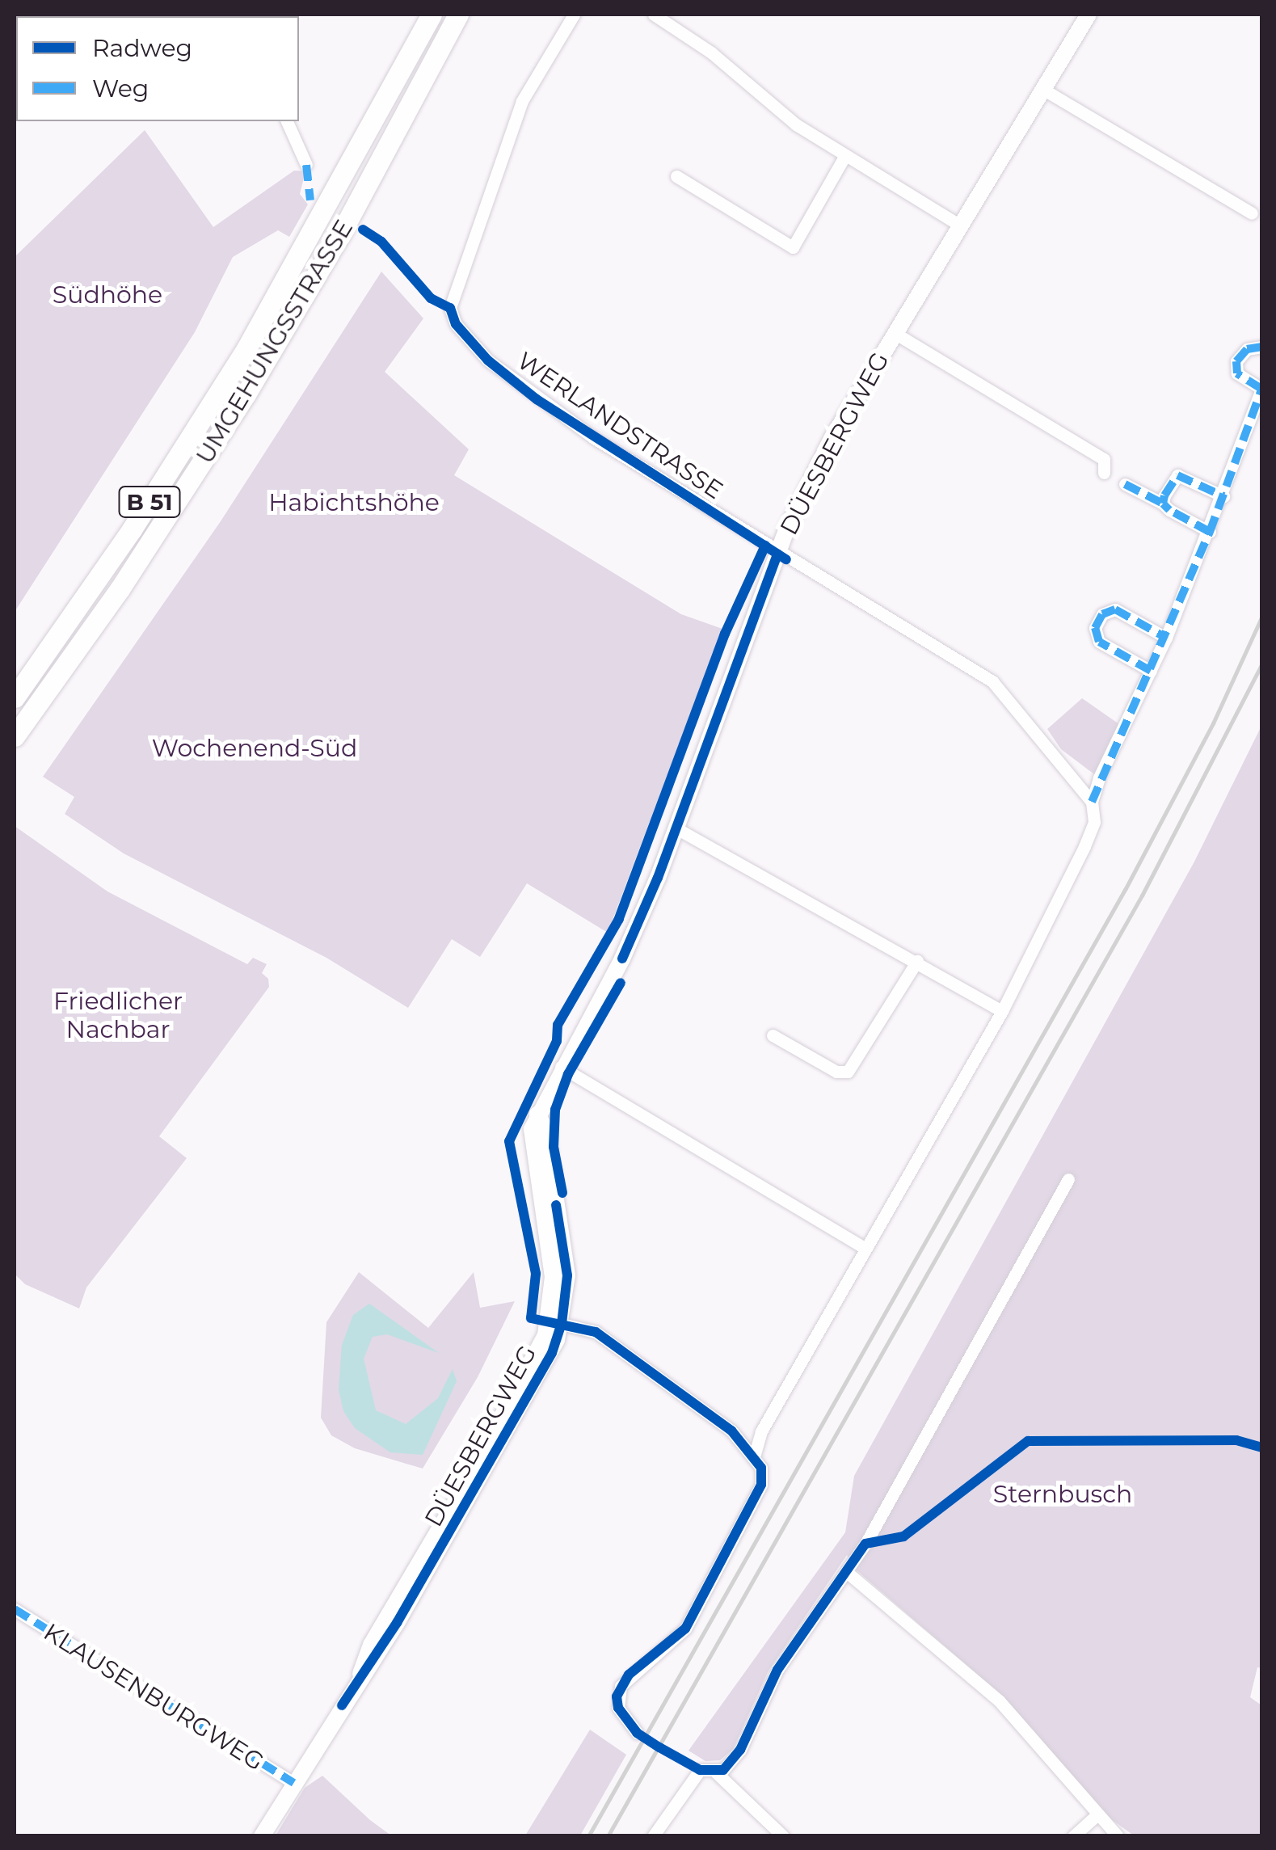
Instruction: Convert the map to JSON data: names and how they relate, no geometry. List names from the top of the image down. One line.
{"streets":{"highway":["UMGEHUNGSSTRASSE","B 51"],"street":["WERLANDSTRASSE","DÜESBERGWEG","KLAUSENBURGWEG"]},"crossings":[["WERLANDSTRASSE","DÜESBERGWEG"],["DÜESBERGWEG","KLAUSENBURGWEG"]],"parks":["Südhöhe","Habichtshöhe","Wochenend-Süd","Friedlicher Nachbar","Sternbusch"],"legend":["Radweg","Weg"]}
